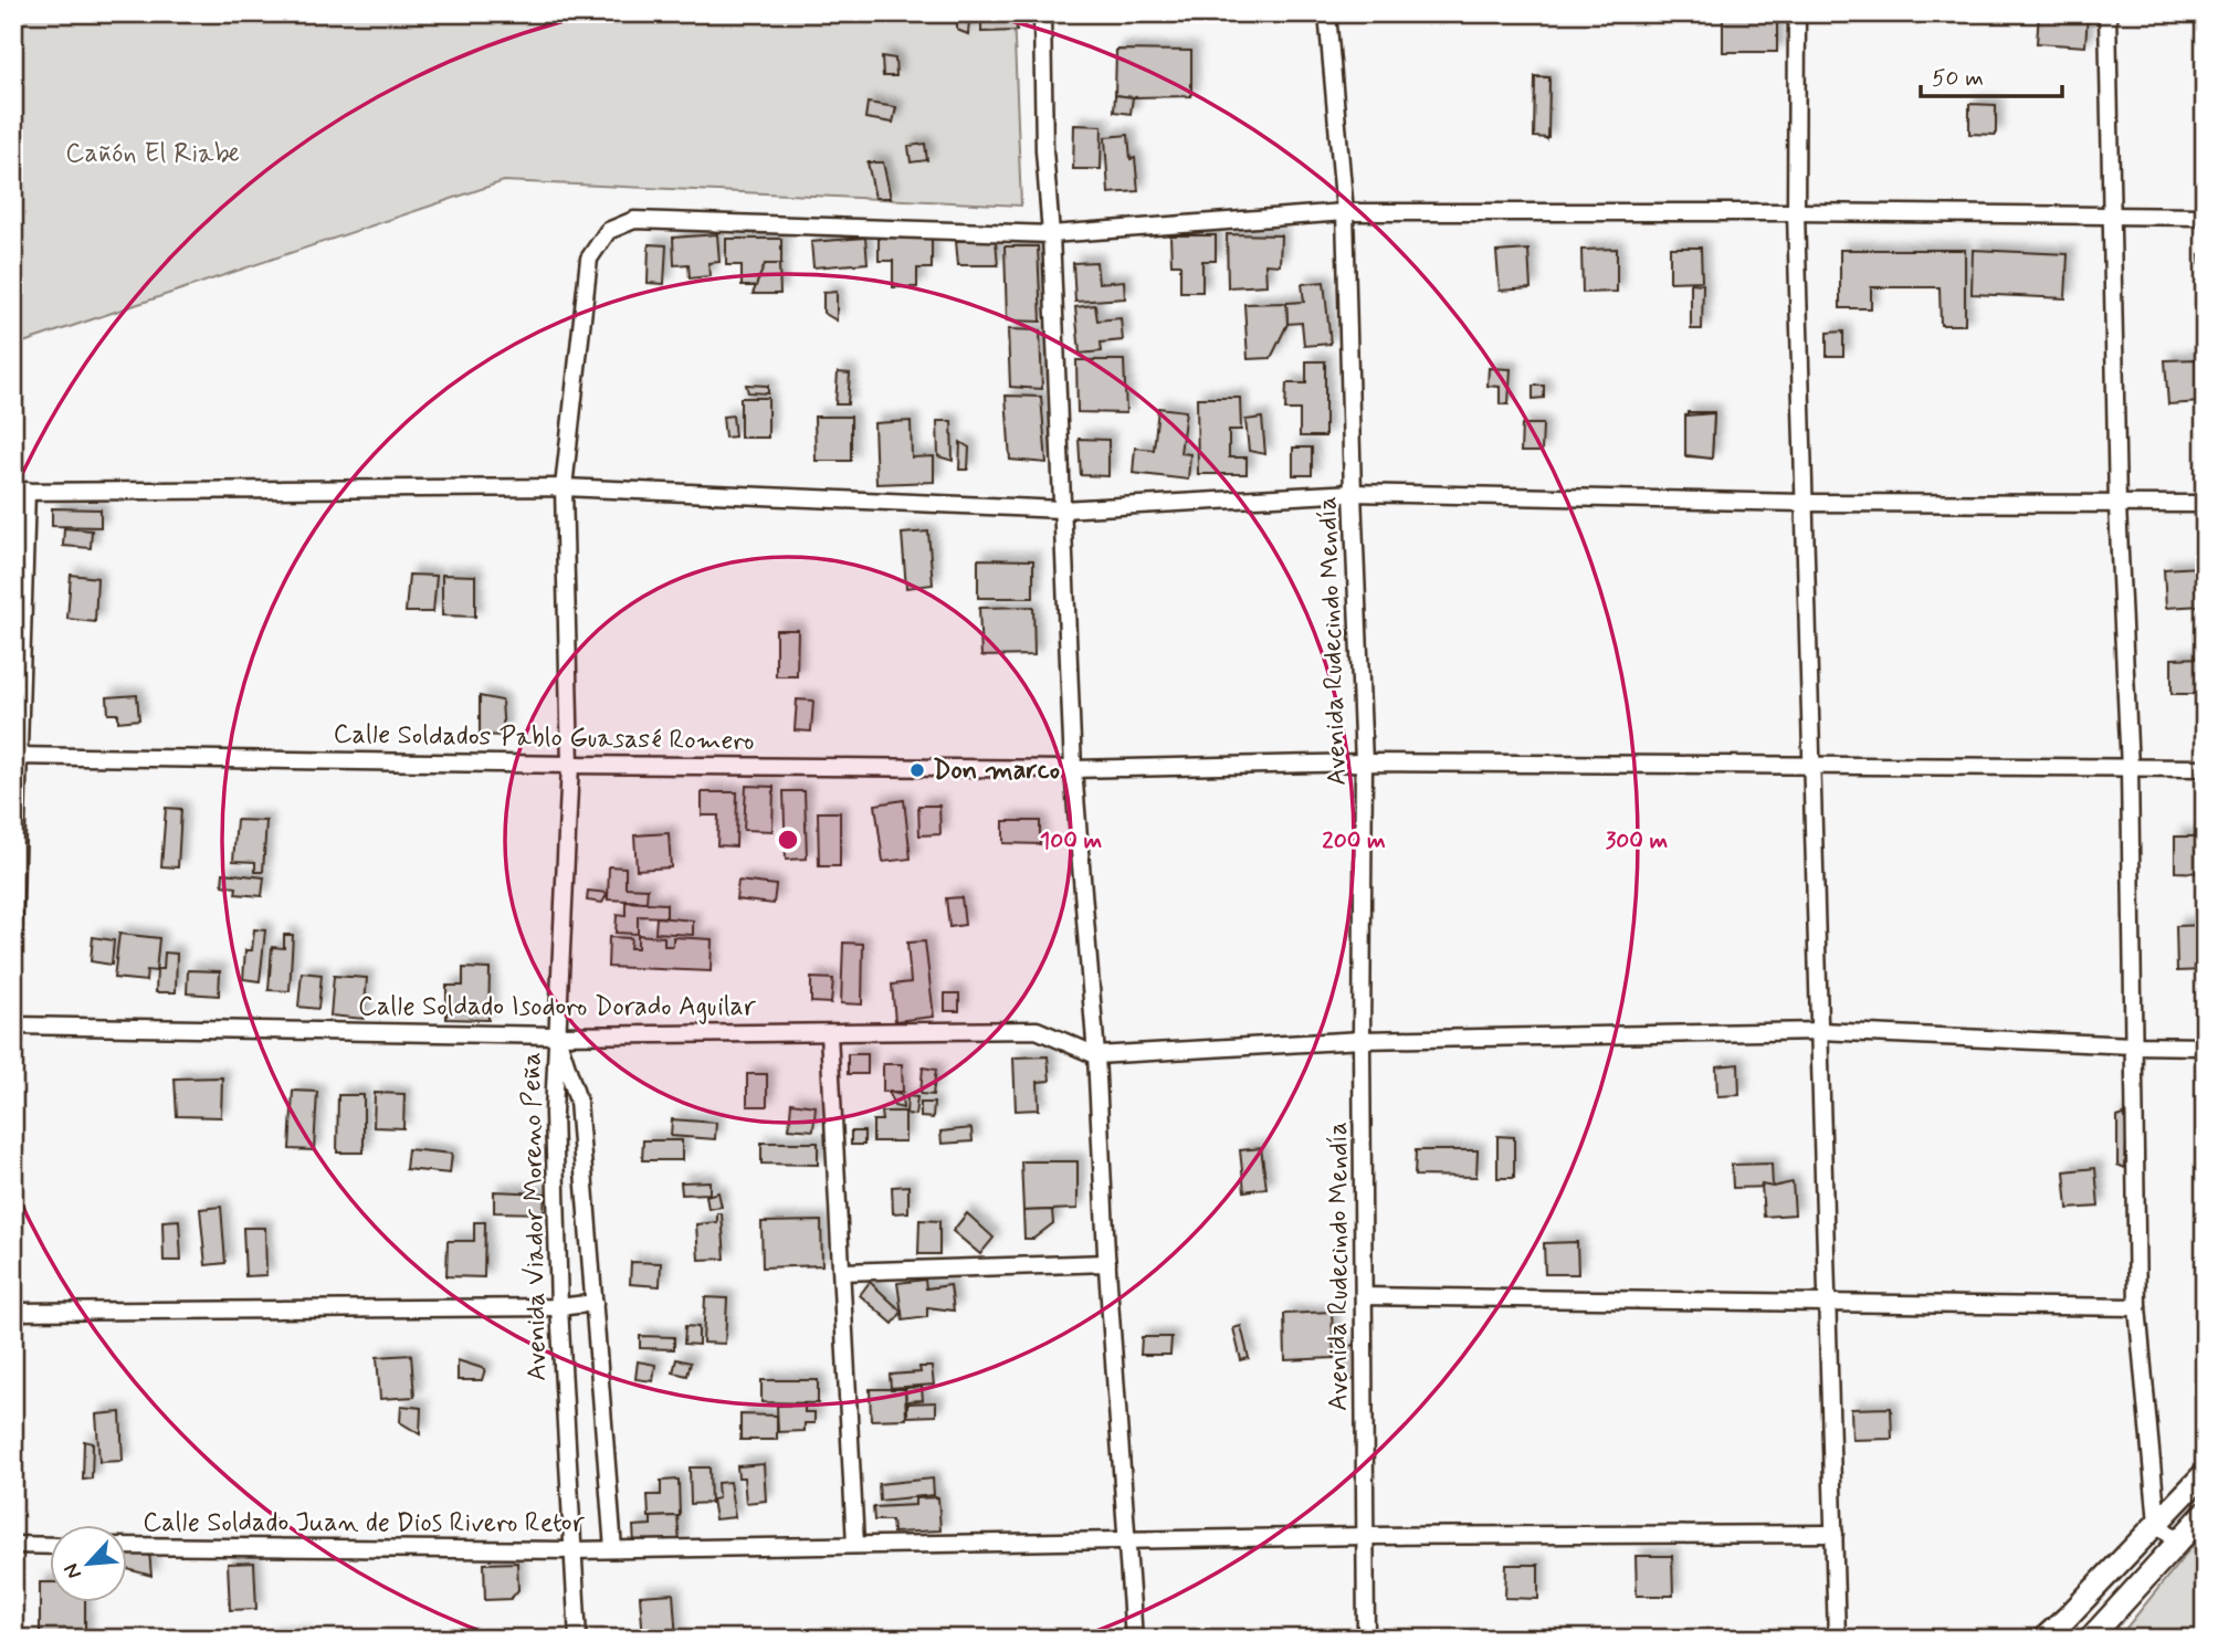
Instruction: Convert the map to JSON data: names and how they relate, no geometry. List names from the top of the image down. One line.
{"streets":{"street":["Avenida Rudecindo Mendía","Calle Soldados Pablo Guasasé Romero","Calle Soldado Isodoro Dorado Aguilar","Avenida Viador Moreno Peña","Calle Soldado Juan de Dios Rivero Retor"]},"crossings":[["Avenida Rudecindo Mendía","Calle Soldados Pablo Guasasé Romero"],["Avenida Rudecindo Mendía","Calle Soldado Juan de Dios Rivero Retor"],["Calle Soldado Isodoro Dorado Aguilar","Avenida Viador Moreno Peña"],["Avenida Viador Moreno Peña","Calle Soldado Juan de Dios Rivero Retor"]],"parks":["Cañón El Riabe"],"places":["Don marco"],"scale_bar":"50 m","north":"bottom left","rings":["100 m","200 m","300 m"]}
